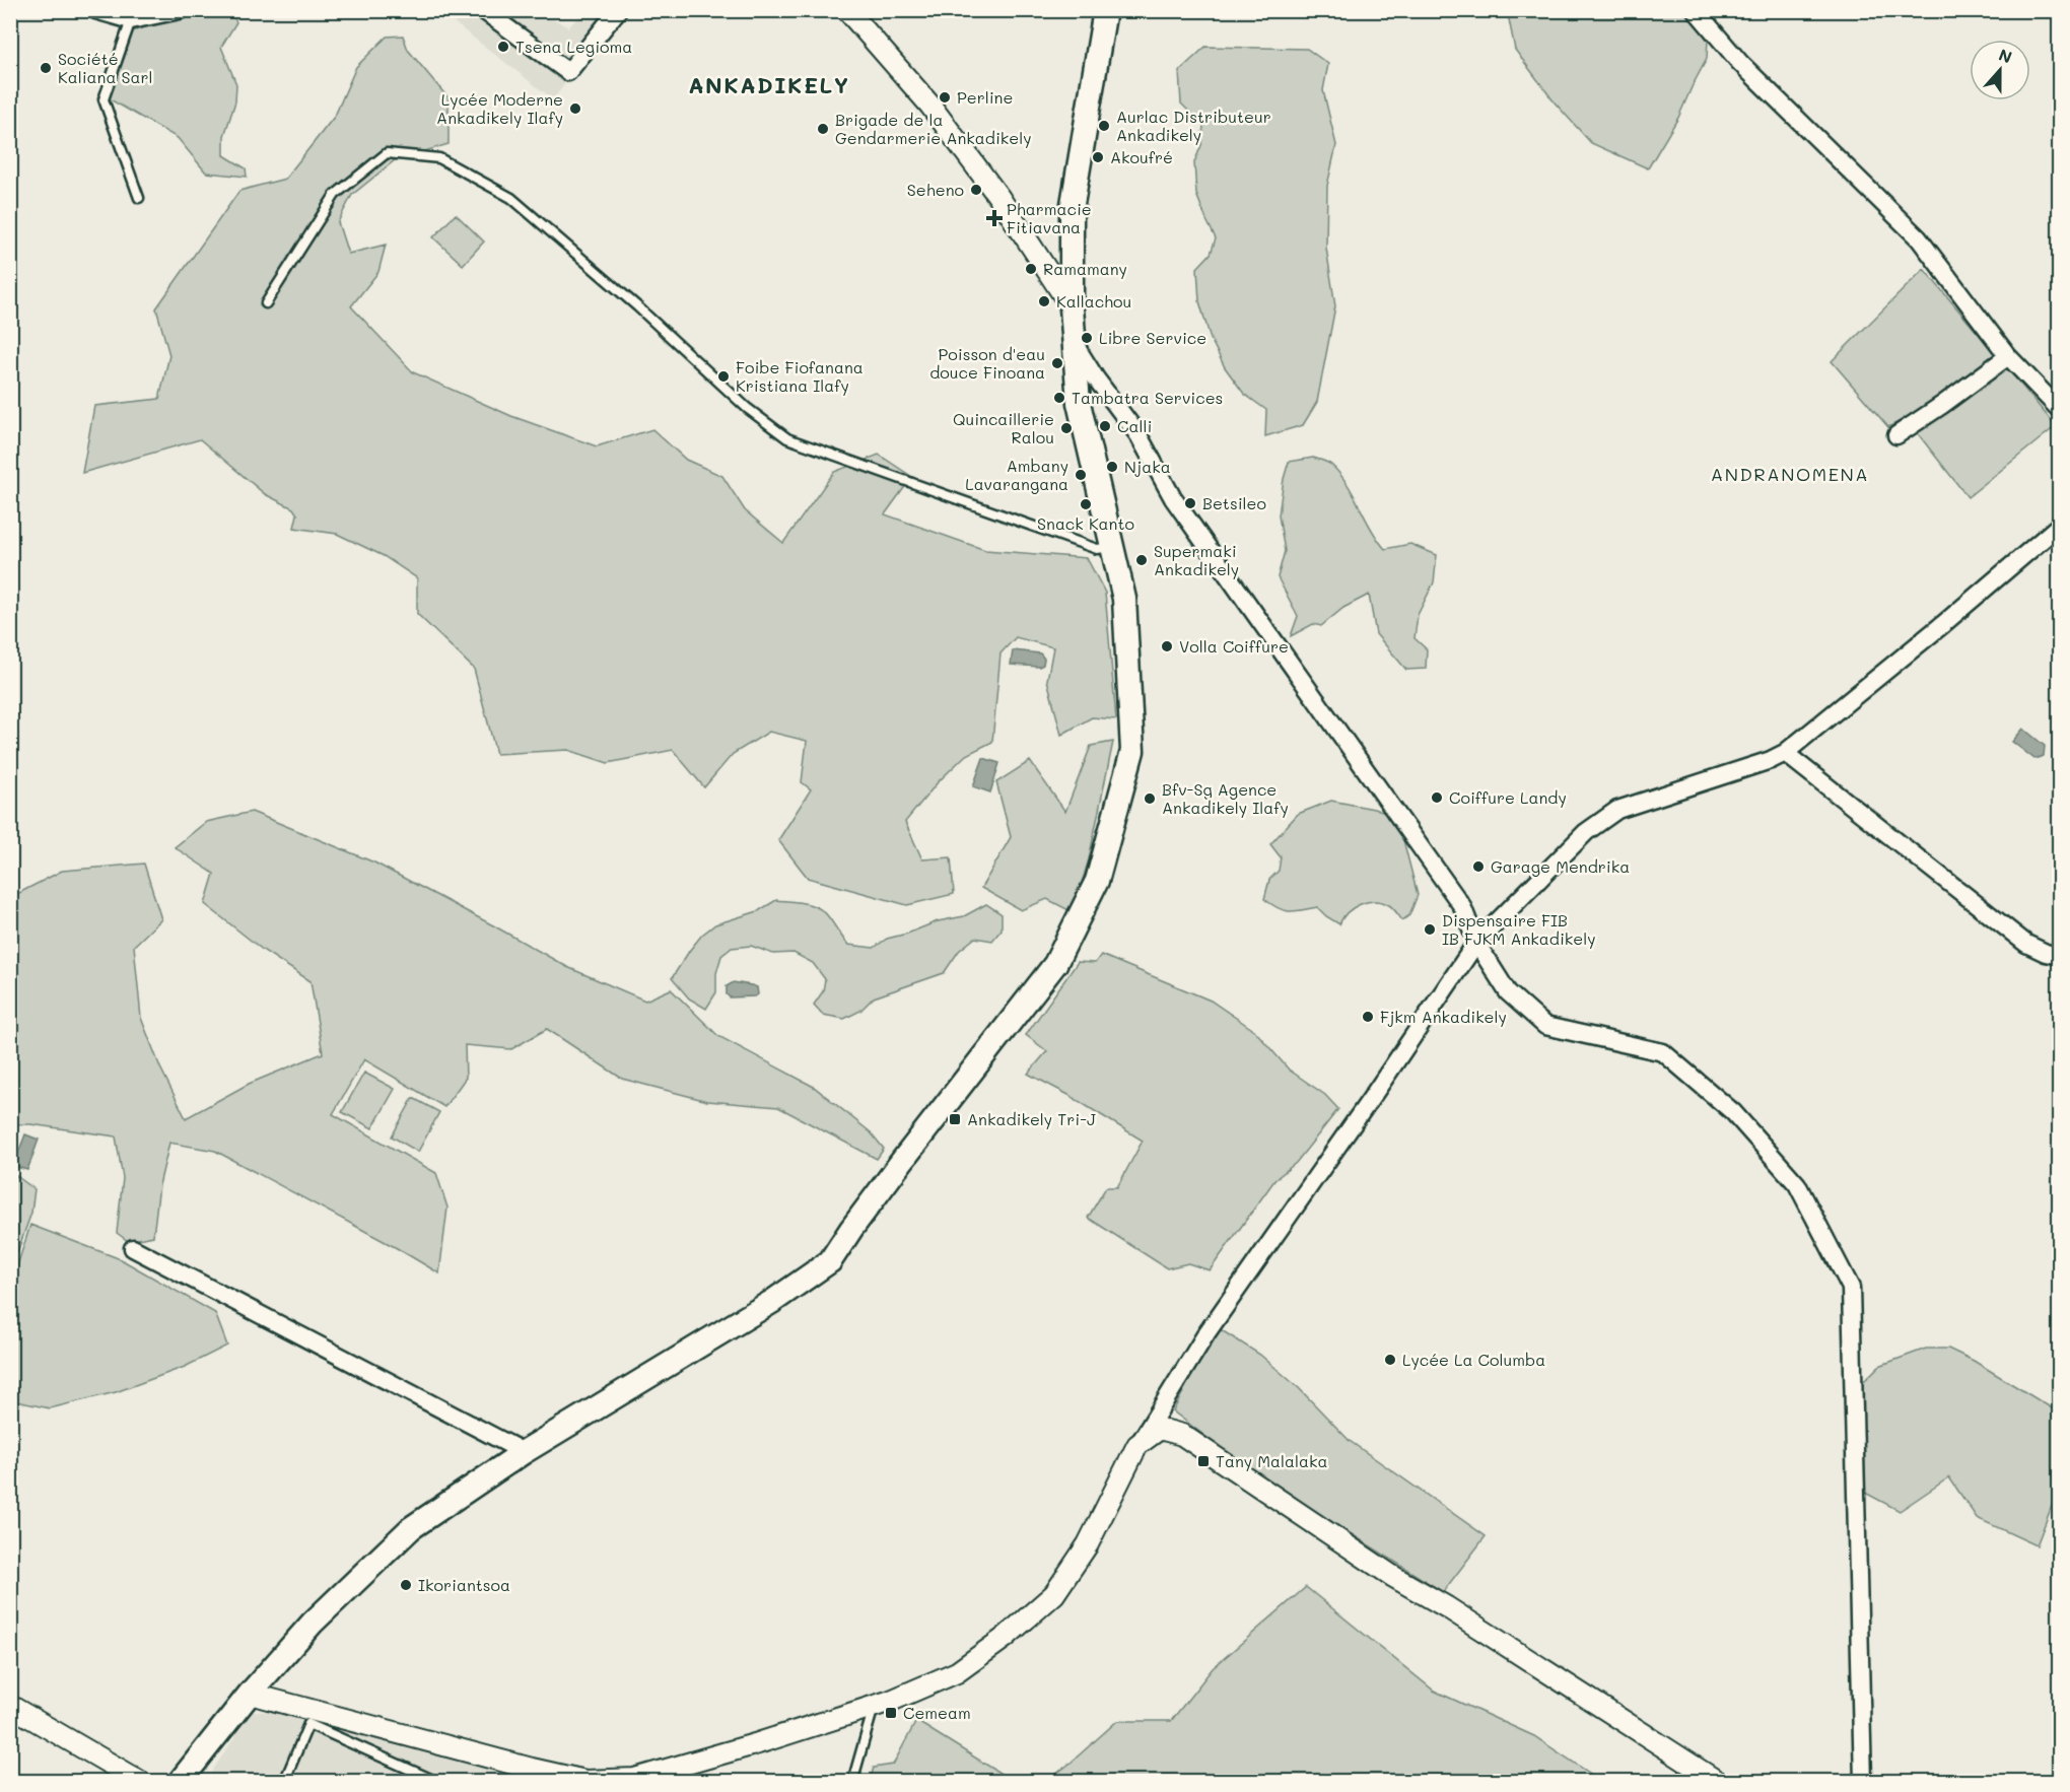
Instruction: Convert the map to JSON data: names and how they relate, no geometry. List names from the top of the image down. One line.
{"districts":["ANKADIKELY","ANDRANOMENA"],"places":{"other":["Tsena Legioma","Société Kaliana Sarl","Perline","Lycée Moderne Ankadikely Ilafy","Aurlac Distributeur Ankadikely","Brigade de la Gendarmerie Ankadikely","Akoufré","Seheno","Ramamany","Kallachou","Libre Service","Poisson d'eau douce Finoana","Foibe Fiofanana Kristiana Ilafy","Tambatra Services","Calli","Quincaillerie Ralou","Njaka","Ambany Lavarangana","Betsileo","Snack Kanto","Supermaki Ankadikely","Volla Coiffure","Coiffure Landy","Bfv-Sg Agence Ankadikely Ilafy","Garage Mendrika","Dispensaire FIB IB FJKM Ankadikely","Fjkm Ankadikely","Lycée La Columba","Ikoriantsoa"],"health":["Pharmacie Fitiavana"],"transit":["Ankadikely Tri-J","Tany Malalaka","Cemeam"]},"north":"top"}
